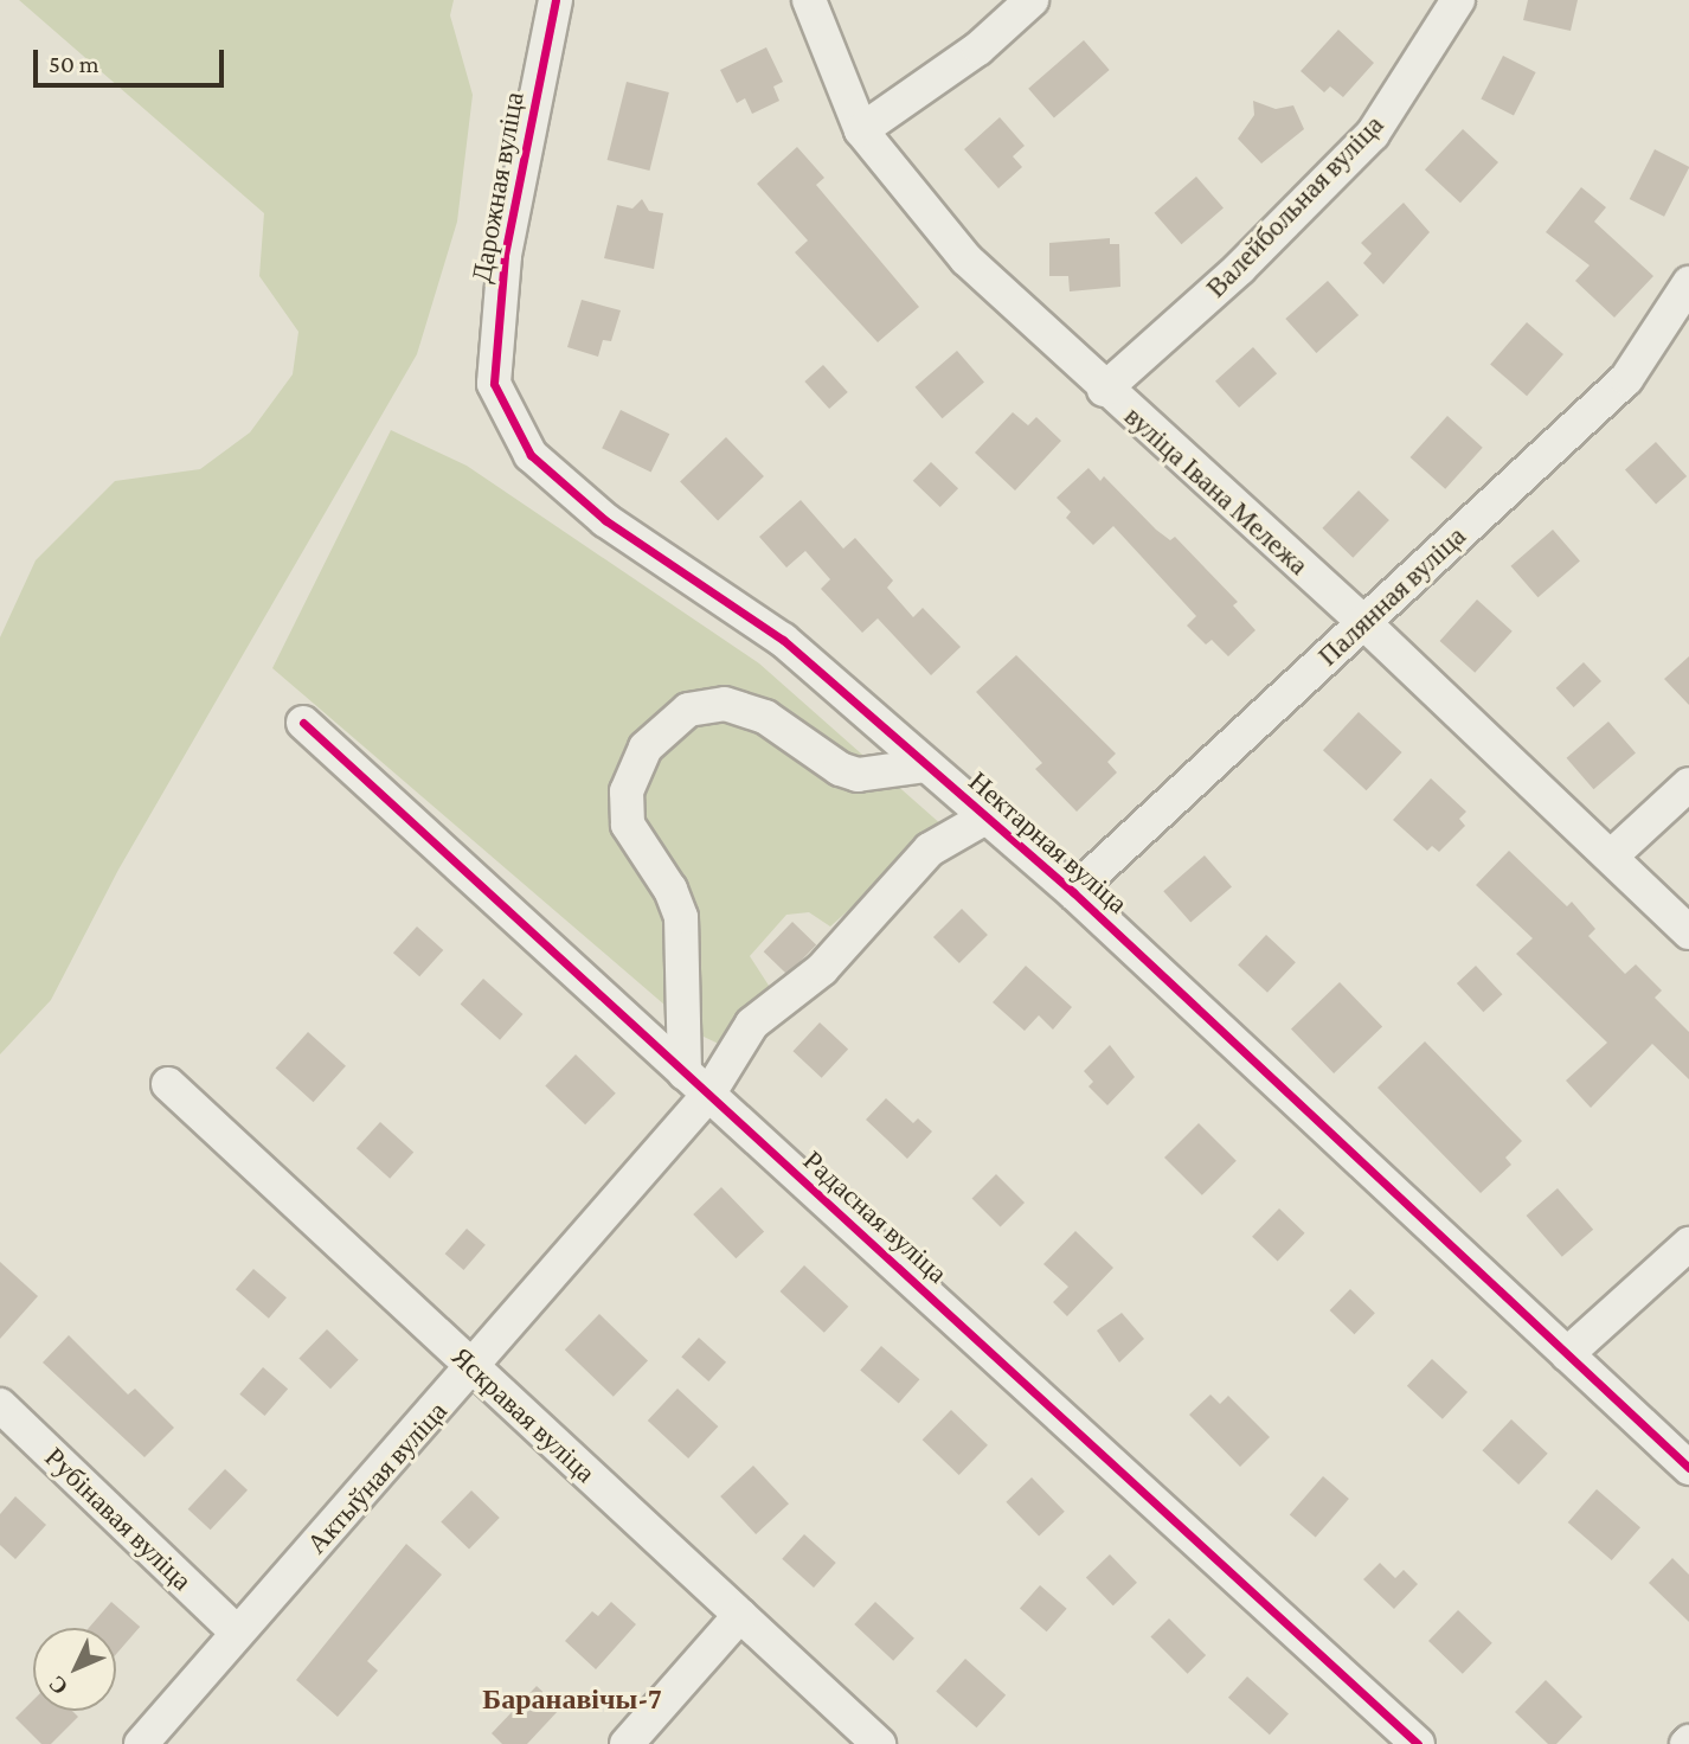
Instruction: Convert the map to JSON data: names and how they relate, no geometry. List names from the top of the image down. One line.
{"streets":{"street":["Дарожная вуліца","Валейбольная вуліца","вуліца Івана Мележа","Палянная вуліца","Нектарная вуліца","Радасная вуліца","Яскравая вуліца","Актыўная вуліца","Рубінавая вуліца"]},"crossings":[["Дарожная вуліца","Нектарная вуліца"],["Валейбольная вуліца","вуліца Івана Мележа"],["вуліца Івана Мележа","Палянная вуліца"],["Палянная вуліца","Нектарная вуліца"],["Нектарная вуліца","Актыўная вуліца"],["Радасная вуліца","Актыўная вуліца"],["Яскравая вуліца","Актыўная вуліца"],["Актыўная вуліца","Рубінавая вуліца"]],"districts":["Баранавічы-7"],"scale_bar":"50 m","north":"bottom left"}
